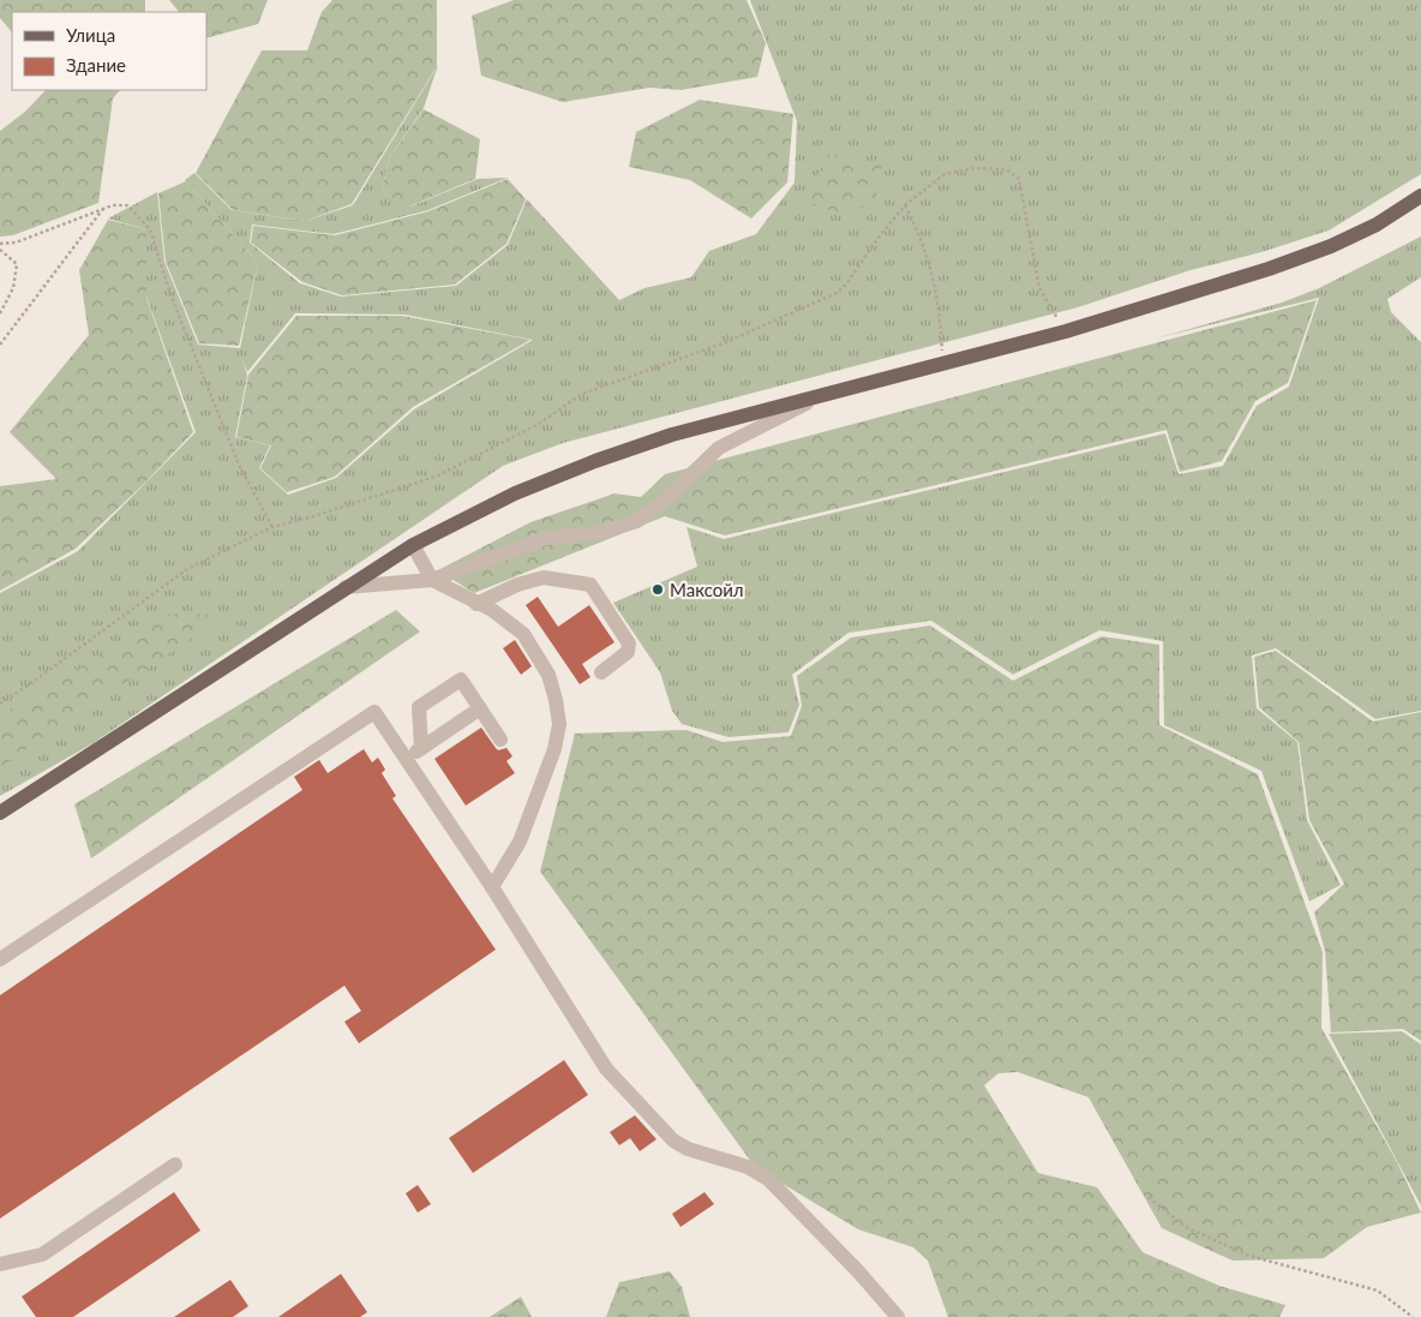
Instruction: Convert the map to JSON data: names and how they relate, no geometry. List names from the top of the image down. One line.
{"places":["Максойл"],"legend":["Улица","Здание"]}
